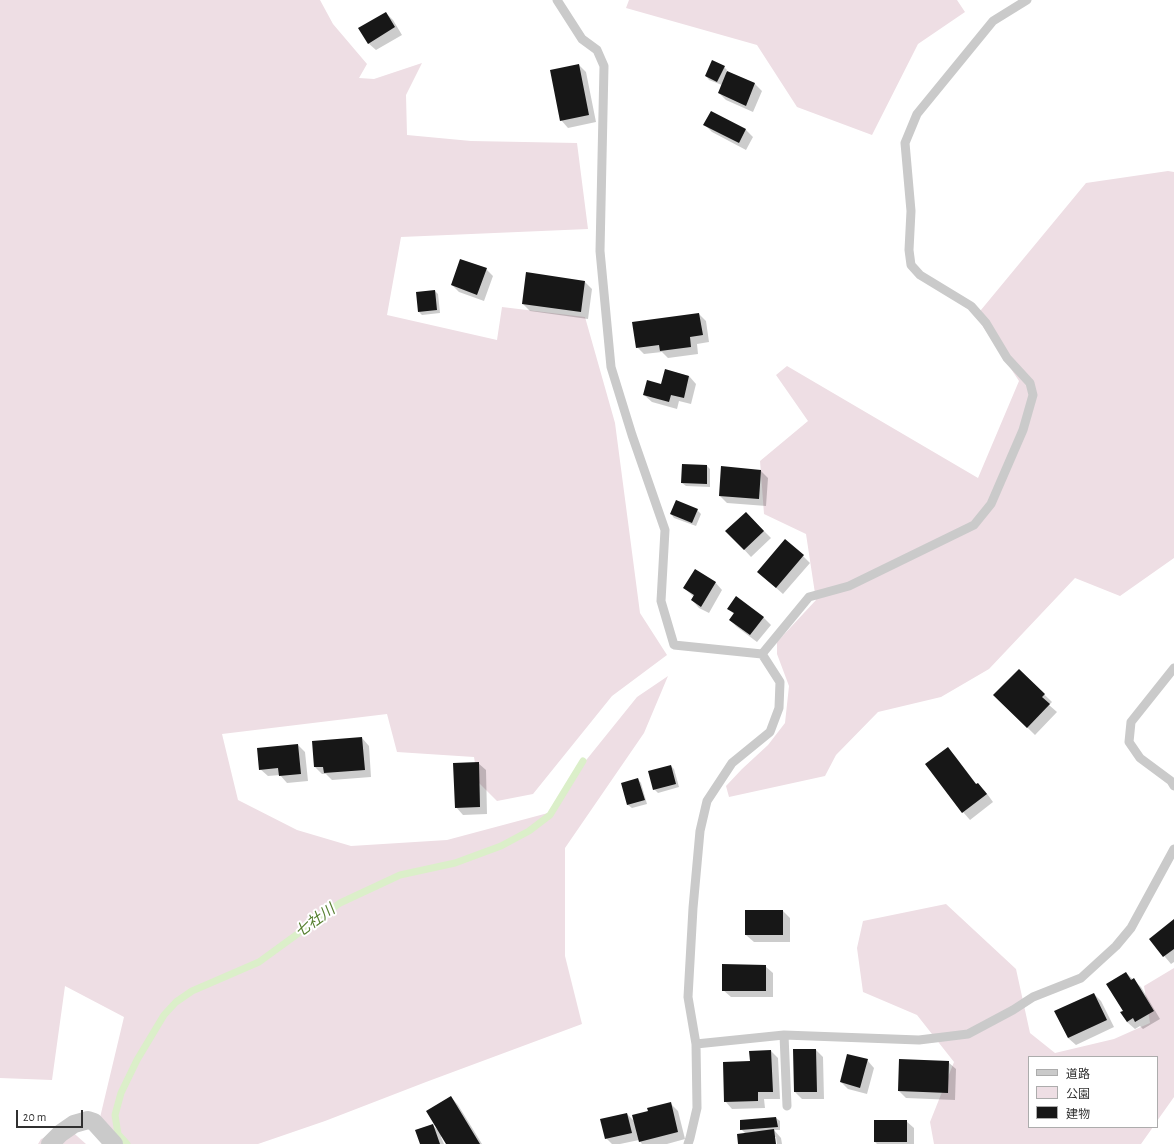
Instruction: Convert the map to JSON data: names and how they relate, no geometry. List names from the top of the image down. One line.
{"water":["七社川"],"legend":["道路","公園","建物"],"scale_bar":"20 m"}
